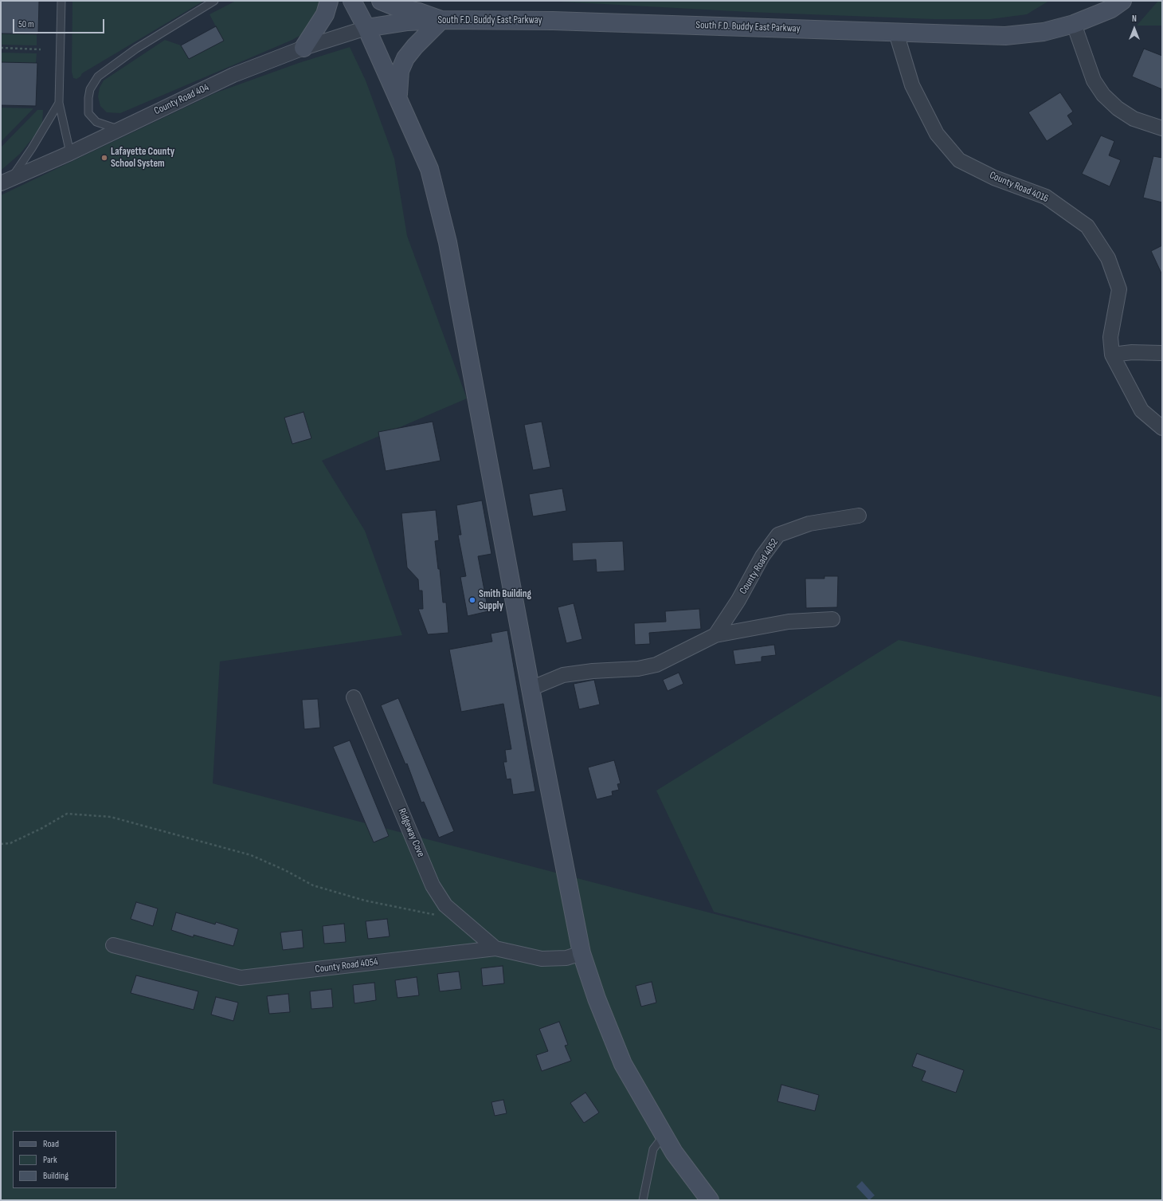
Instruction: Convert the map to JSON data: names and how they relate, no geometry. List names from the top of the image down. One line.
{"streets":{"main road":["South F.D. Buddy East Parkway"],"street":["County Road 404","County Road 4016","County Road 4052","Ridgeway Cove","County Road 4054"]},"crossings":[["South F.D. Buddy East Parkway","County Road 404"],["South F.D. Buddy East Parkway","County Road 4016"],["Ridgeway Cove","County Road 4054"]],"places":["Lafayette County School System","Smith Building Supply"],"legend":["Road","Park","Building"],"scale_bar":"50 m","north":"top"}
